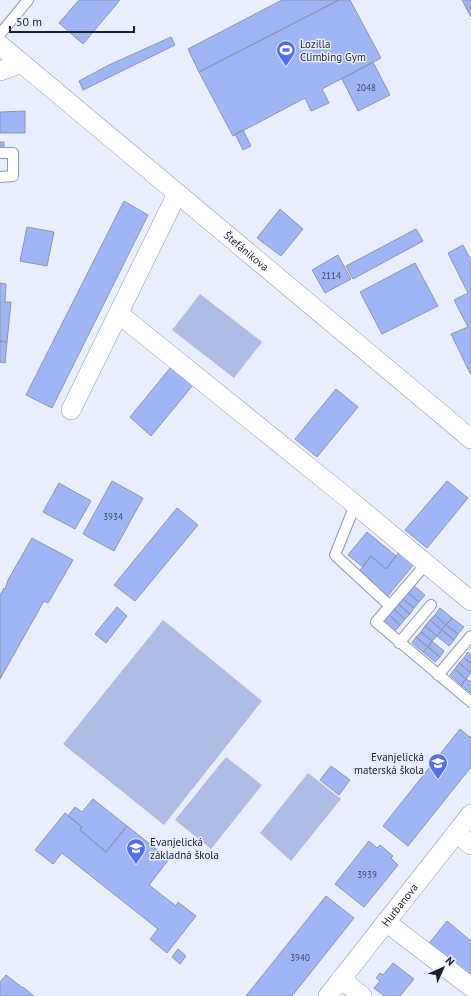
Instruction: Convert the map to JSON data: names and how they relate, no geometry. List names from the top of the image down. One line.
{"streets":{"street":["Štefánikova","Hurbanova"]},"places":{"sports":["Lozilla Climbing Gym"],"school or university":["Evanjelická materská škola","Evanjelická základná škola"]},"house_numbers":["2048","2114","3934","3939","3940"],"scale_bar":"50 m","north":"top right"}
